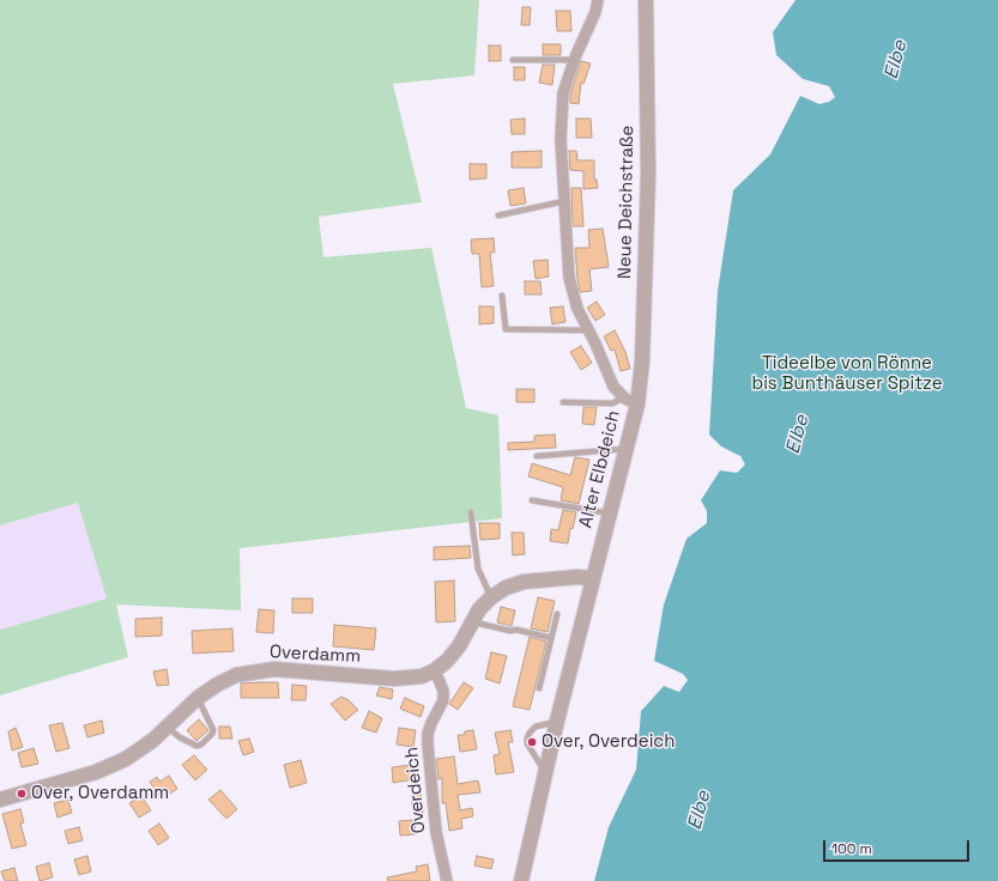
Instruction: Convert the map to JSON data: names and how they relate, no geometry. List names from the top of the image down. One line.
{"streets":{"street":["Neue Deichstraße","Alter Elbdeich","Overdamm","Overdeich"]},"crossings":[["Neue Deichstraße","Alter Elbdeich"],["Alter Elbdeich","Overdamm"],["Overdamm","Overdeich"]],"water":["Elbe"],"parks":["Tideelbe von Rönne bis Bunthäuser Spitze"],"places":["Over, Overdeich","Over, Overdamm"],"scale_bar":"100 m"}
